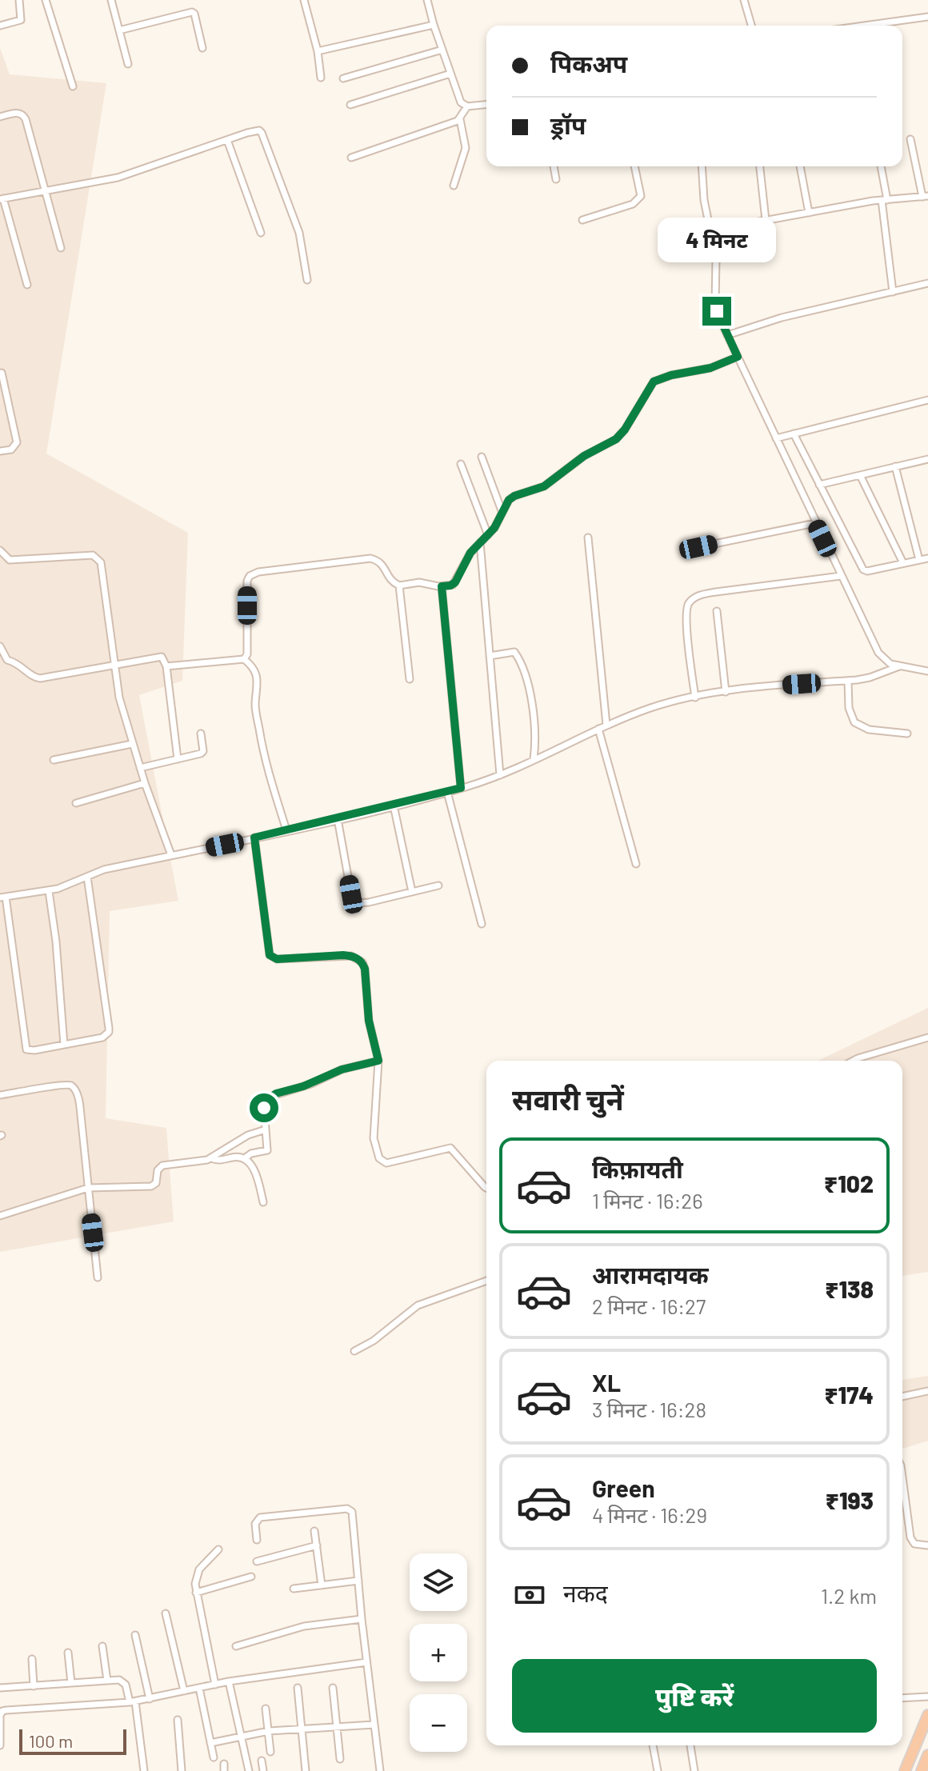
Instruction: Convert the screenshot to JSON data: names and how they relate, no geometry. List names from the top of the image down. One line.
{"scale_bar":"100 m","page":{"banner":["पिकअप","ड्रॉप"],"bubble":"4 मिनट","heading":"सवारी चुनें","list":[{"name":"किफ़ायती","note":"1 मिनट · 16:26","value":"₹102"},{"name":"आरामदायक","note":"2 मिनट · 16:27","value":"₹138"},{"name":"XL","note":"3 मिनट · 16:28","value":"₹174"},{"name":"Green","note":"4 मिनट · 16:29","value":"₹193"}],"map_buttons":["+","−"],"pay":["नकद","1.2 km"],"buttons":"पुष्टि करें","scale":"100 m"}}
